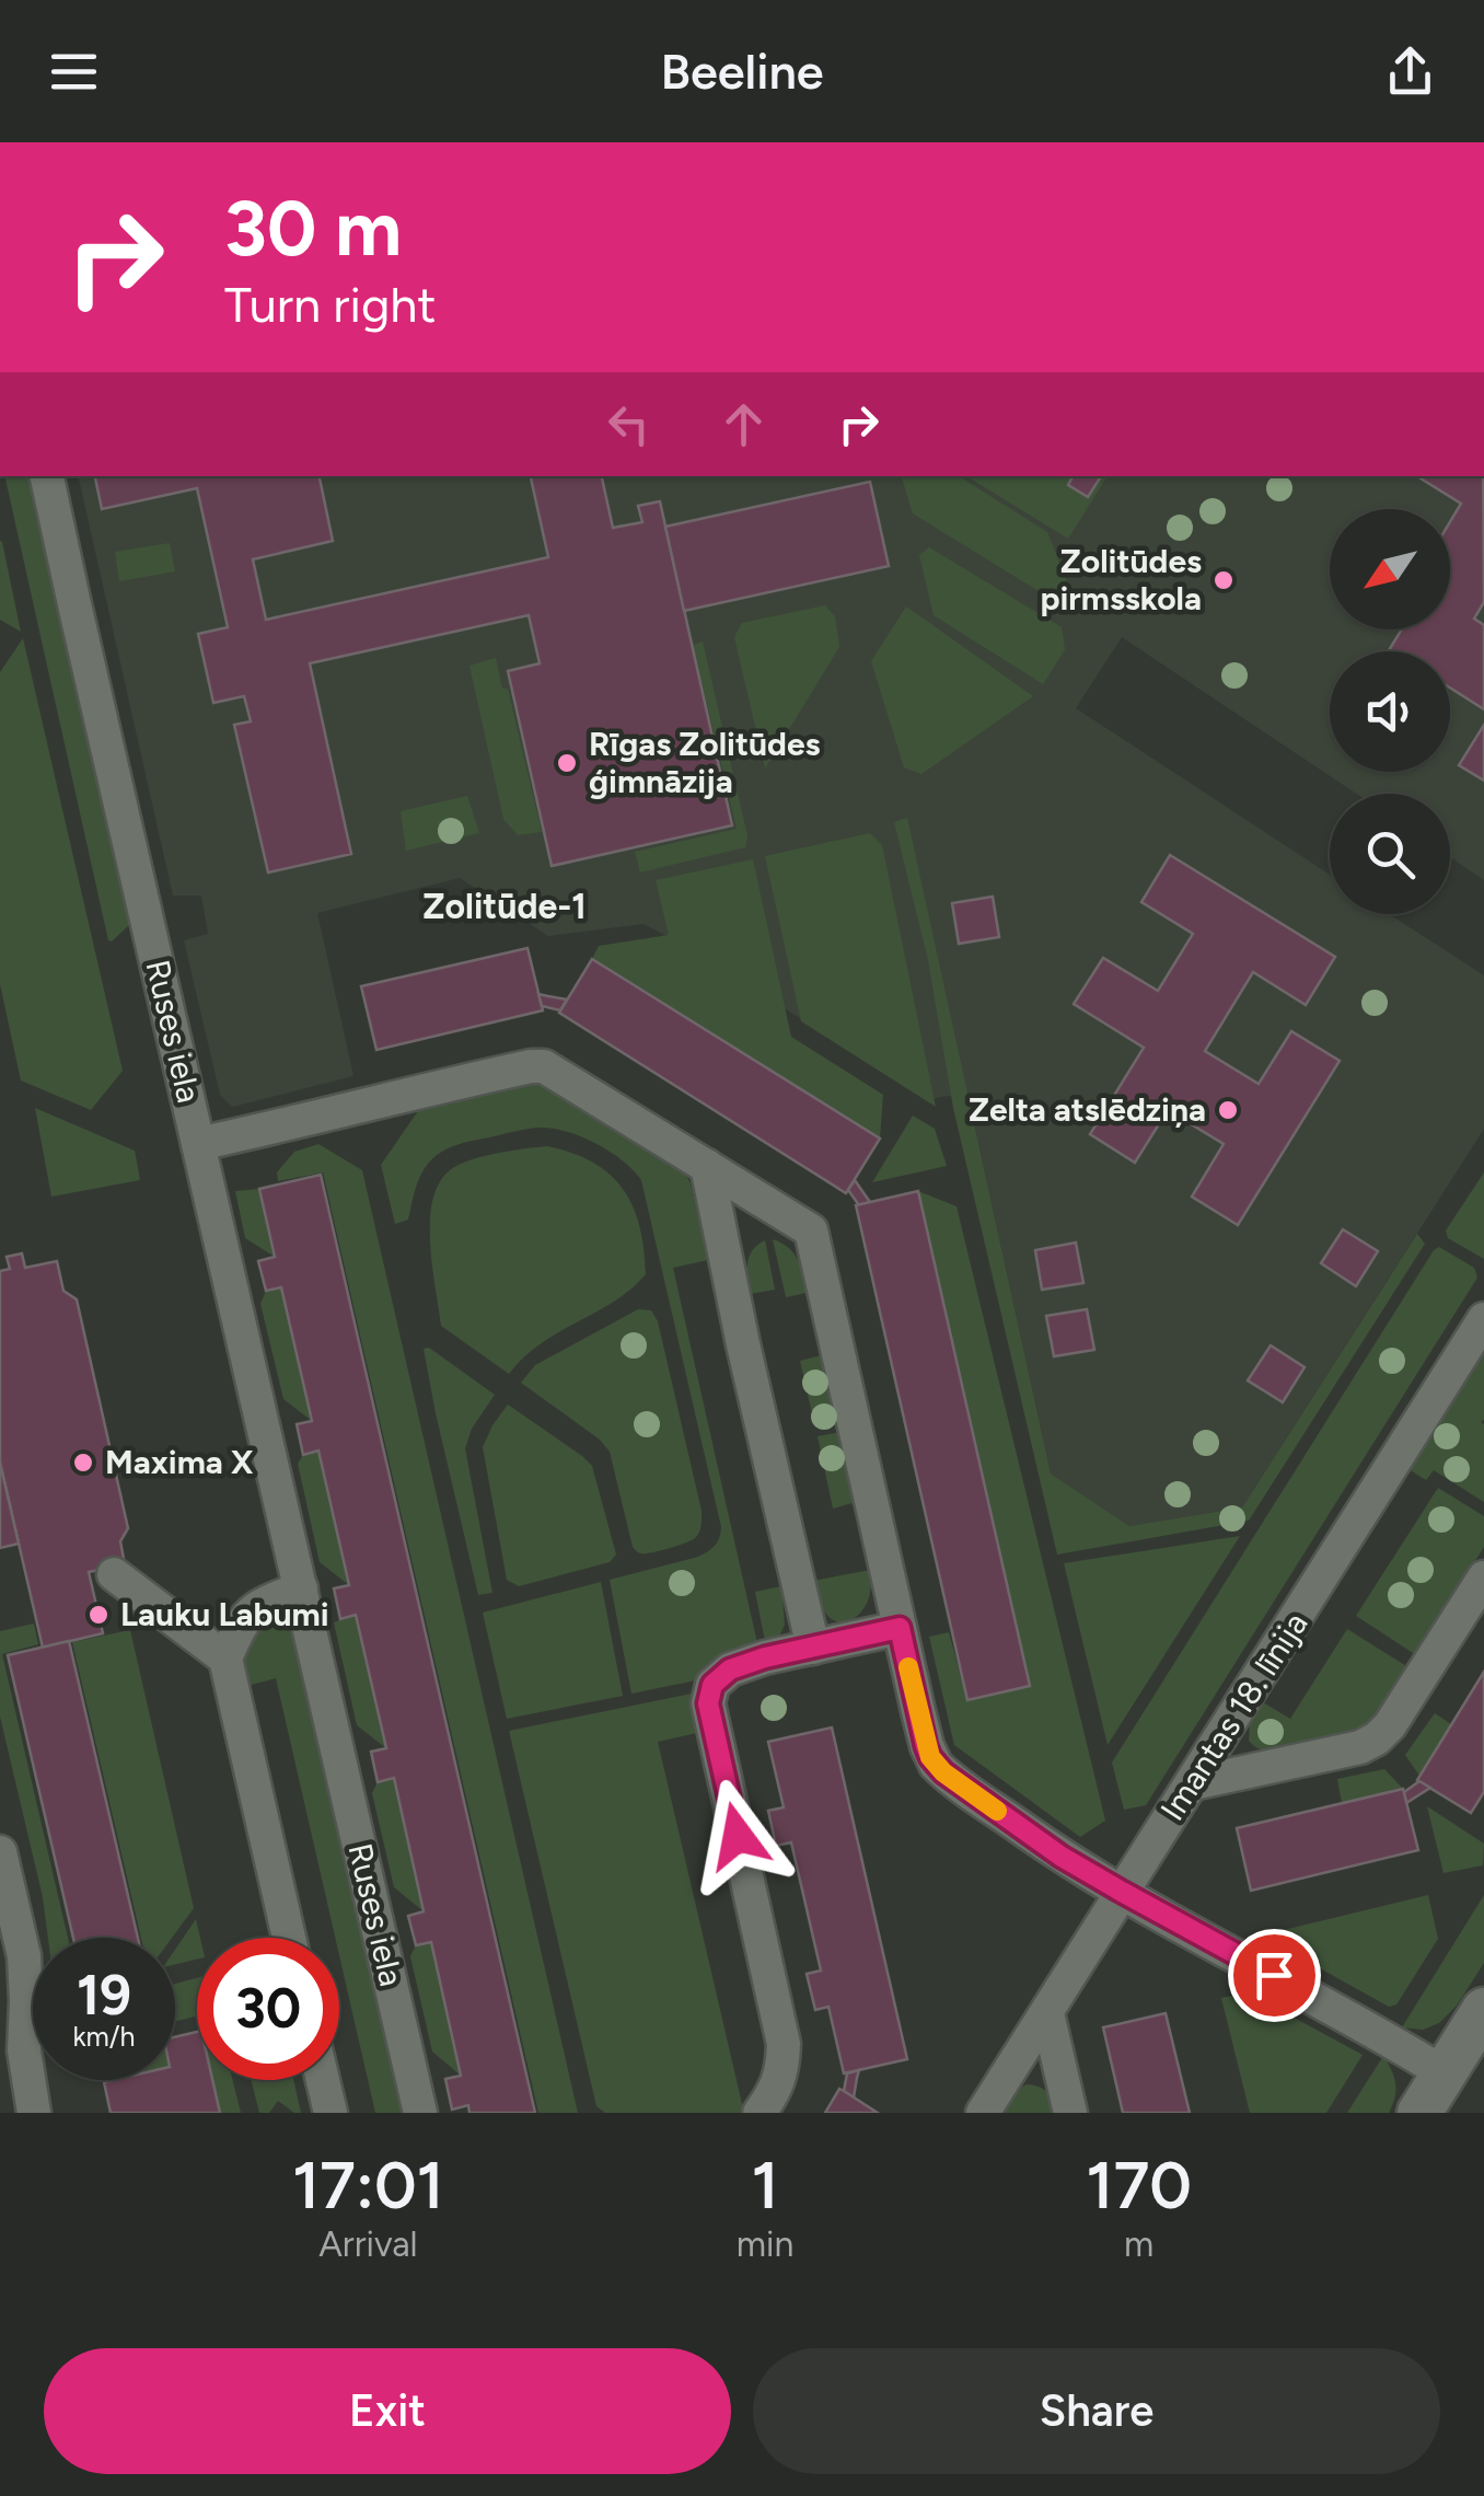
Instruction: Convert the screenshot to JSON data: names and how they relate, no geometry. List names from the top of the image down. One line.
{"streets":{"street":["Ruses iela","Imantas 18. līnija"]},"districts":["Zolitūde-1"],"places":["Zolitūdes pirmsskola","Rīgas Zolitūdes ģimnāzija","Zelta atslēdziņa","Maxima X","Lauku Labumi"],"north":"bottom left","page":{"header":"Beeline","turn":["30 m","Turn right"],"speed":"19 km/h","limit":"30","eta":["17:01","Arrival","1","min","170","m"],"buttons":["Exit","Share"]}}
